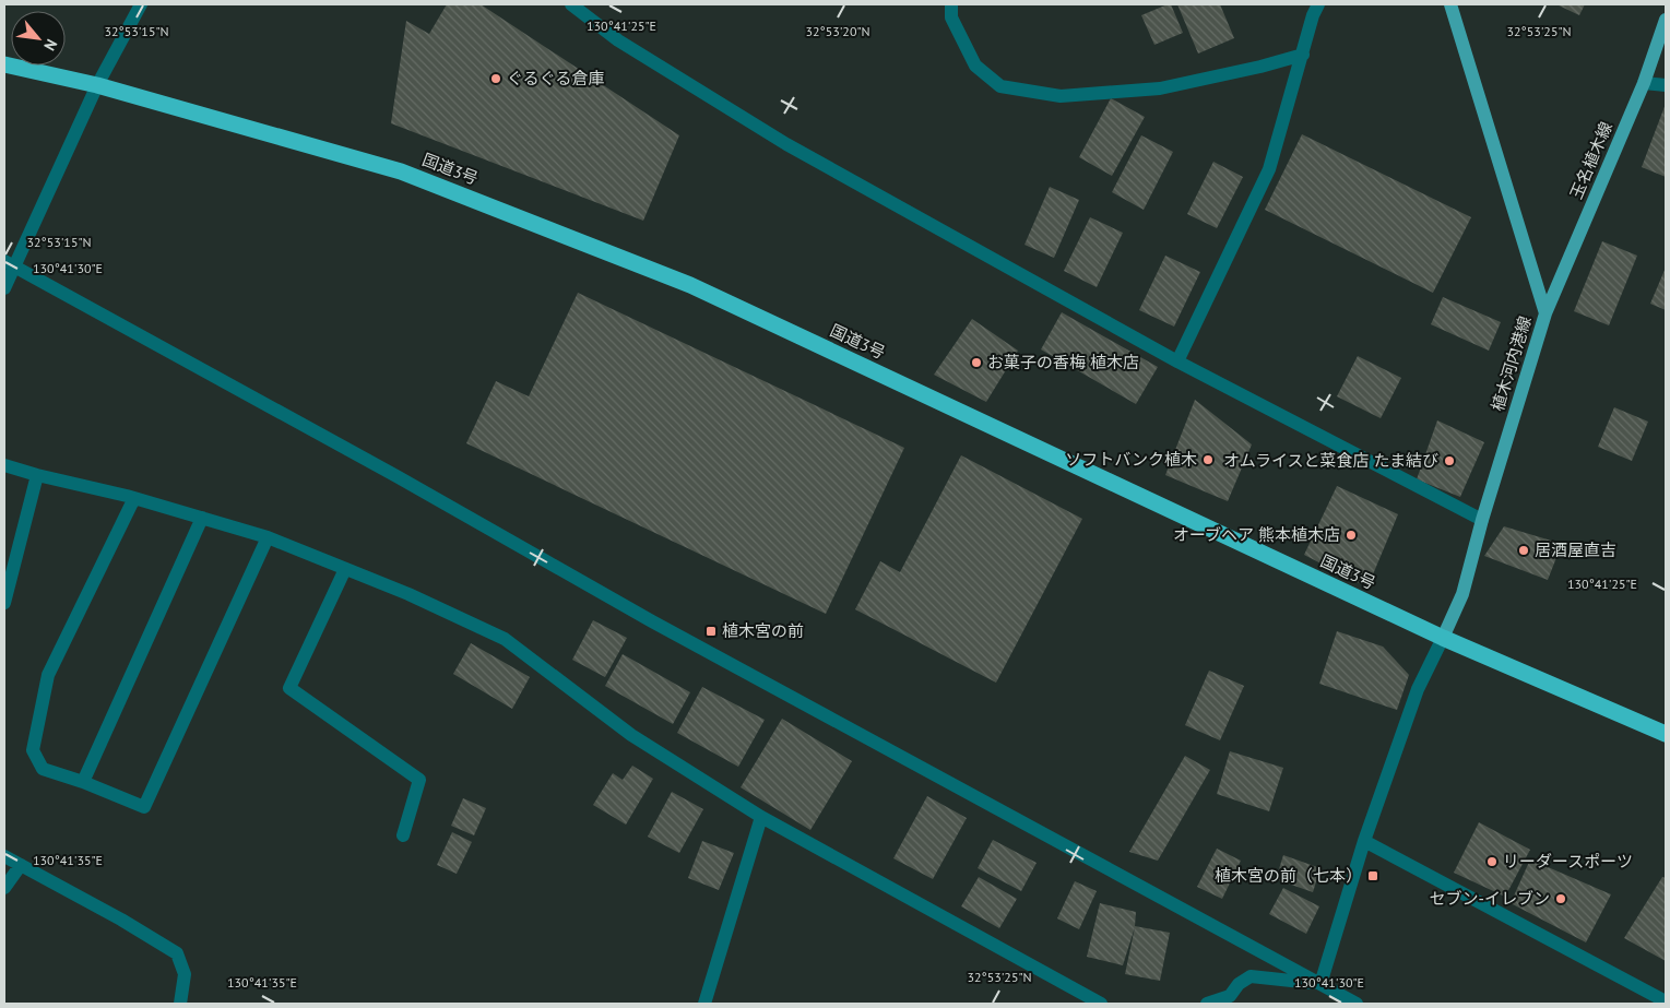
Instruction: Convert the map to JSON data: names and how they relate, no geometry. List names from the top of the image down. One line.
{"streets":{"highway":["国道3号"],"main road":["玉名植木線","植木河内港線"]},"crossings":[["玉名植木線","植木河内港線"],["国道3号","植木河内港線"]],"places":{"other":["ぐるぐる倉庫","お菓子の香梅 植木店","ソフトバンク植木","オムライスと菜食店 たま結び","オーブヘア 熊本植木店","居酒屋直吉","リーダースポーツ","セブン-イレブン"],"transit":["植木宮の前","植木宮の前（七本）"]},"north":"bottom right","coordinates":["130°41'25\"E","32°53'15\"N","32°53'20\"N","32°53'25\"N","130°41'30\"E","130°41'35\"E"]}
